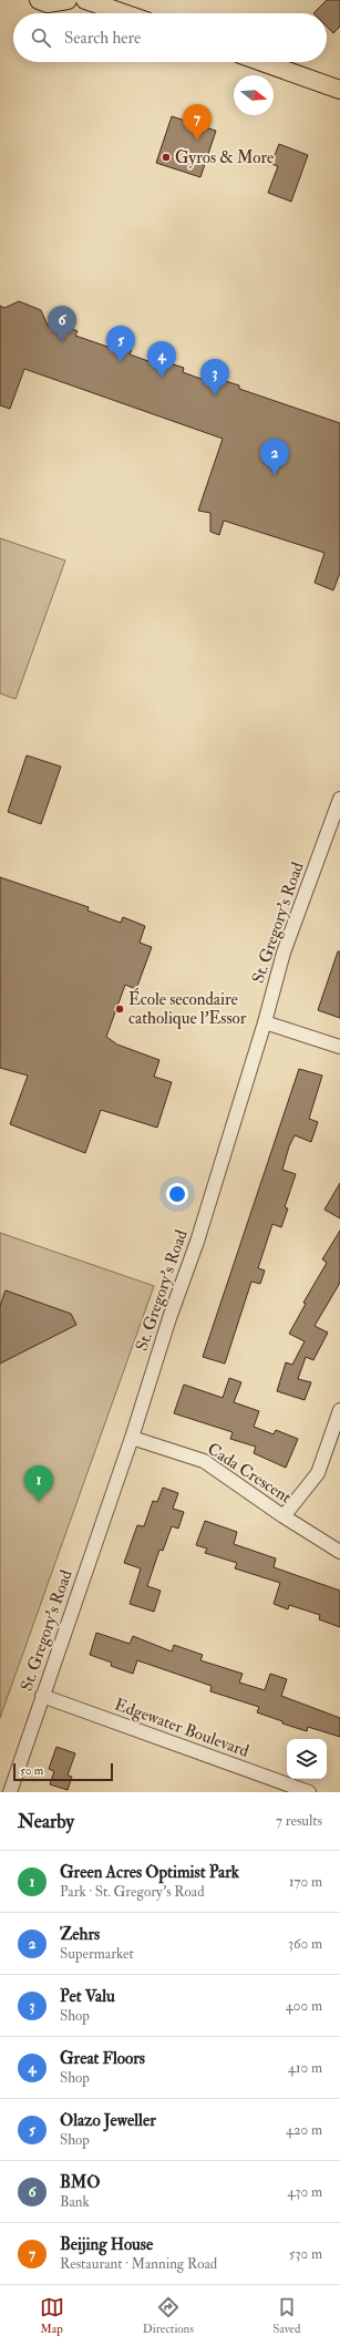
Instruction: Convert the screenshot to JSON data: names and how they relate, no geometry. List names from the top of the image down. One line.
{"streets":{"street":["St. Gregory's Road","Cada Crescent","Edgewater Boulevard"]},"crossings":[["St. Gregory's Road","Cada Crescent"],["St. Gregory's Road","Edgewater Boulevard"]],"places":["Gyros & More","École secondaire catholique l'Essor"],"scale_bar":"50 m","north":"right","page":{"search":"Search here","pins":["7","6","5","4","3","2","1"],"scale":"50 m","heading":["Nearby","7 results"],"list":[{"mark":"1","name":"Green Acres Optimist Park","note":"Park · St. Gregory's Road","value":"170 m"},{"mark":"2","name":"Zehrs","note":"Supermarket","value":"360 m"},{"mark":"3","name":"Pet Valu","note":"Shop","value":"400 m"},{"mark":"4","name":"Great Floors","note":"Shop","value":"410 m"},{"mark":"5","name":"Olazo Jeweller","note":"Shop","value":"420 m"},{"mark":"6","name":"BMO","note":"Bank","value":"430 m"},{"mark":"7","name":"Beijing House","note":"Restaurant · Manning Road","value":"530 m"}],"nav":["Map","Directions","Saved"]}}
